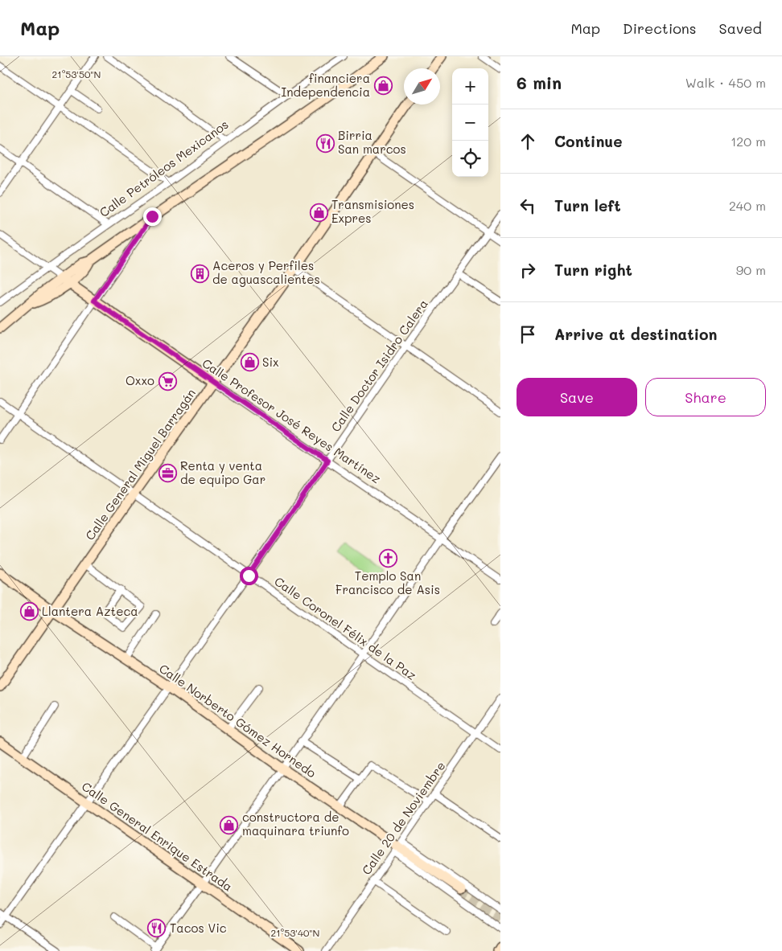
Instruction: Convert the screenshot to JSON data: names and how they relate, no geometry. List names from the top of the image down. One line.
{"streets":{"main road":["Calle Profesor José Reyes Martínez","Calle General Miguel Barragán","Calle Norberto Gómez Hornedo","Calle General Enrique Estrada"],"street":["Calle Petróleos Mexicanos","Calle Doctor Isidro Calera","Calle Coronel Félix de la Paz","Calle 20 de Noviembre"]},"crossings":[["Calle Petróleos Mexicanos","Calle Profesor José Reyes Martínez"],["Calle Doctor Isidro Calera","Calle Profesor José Reyes Martínez"],["Calle Doctor Isidro Calera","Calle Coronel Félix de la Paz"],["Calle Doctor Isidro Calera","Calle Norberto Gómez Hornedo"],["Calle Doctor Isidro Calera","Calle General Enrique Estrada"],["Calle Profesor José Reyes Martínez","Calle General Miguel Barragán"],["Calle General Miguel Barragán","Calle Coronel Félix de la Paz"],["Calle General Miguel Barragán","Calle Norberto Gómez Hornedo"],["Calle Coronel Félix de la Paz","Calle 20 de Noviembre"],["Calle Norberto Gómez Hornedo","Calle 20 de Noviembre"]],"places":{"shop":["financiera Independencia","Transmisiones Expres","Six","Llantera Azteca","constructora de maquinara triunfo"],"restaurant":["Birria San marcos","Tacos Vic"],"building":["Aceros y Perfiles de aguascalientes"],"supermarket":["Oxxo"],"office":["Renta y venta de equipo Gar"],"church":["Templo San Francisco de Asis"]},"north":"top right","page":{"header":"Map","nav":["Map","Directions","Saved"],"heading":["6 min","Walk · 450 m"],"map_buttons":["+","−"],"list":[["Continue","120 m"],["Turn left","240 m"],["Turn right","90 m"],"Arrive at destination"],"buttons":["Save","Share"]},"coordinates":["21°53'50\"N","21°53'40\"N"]}
